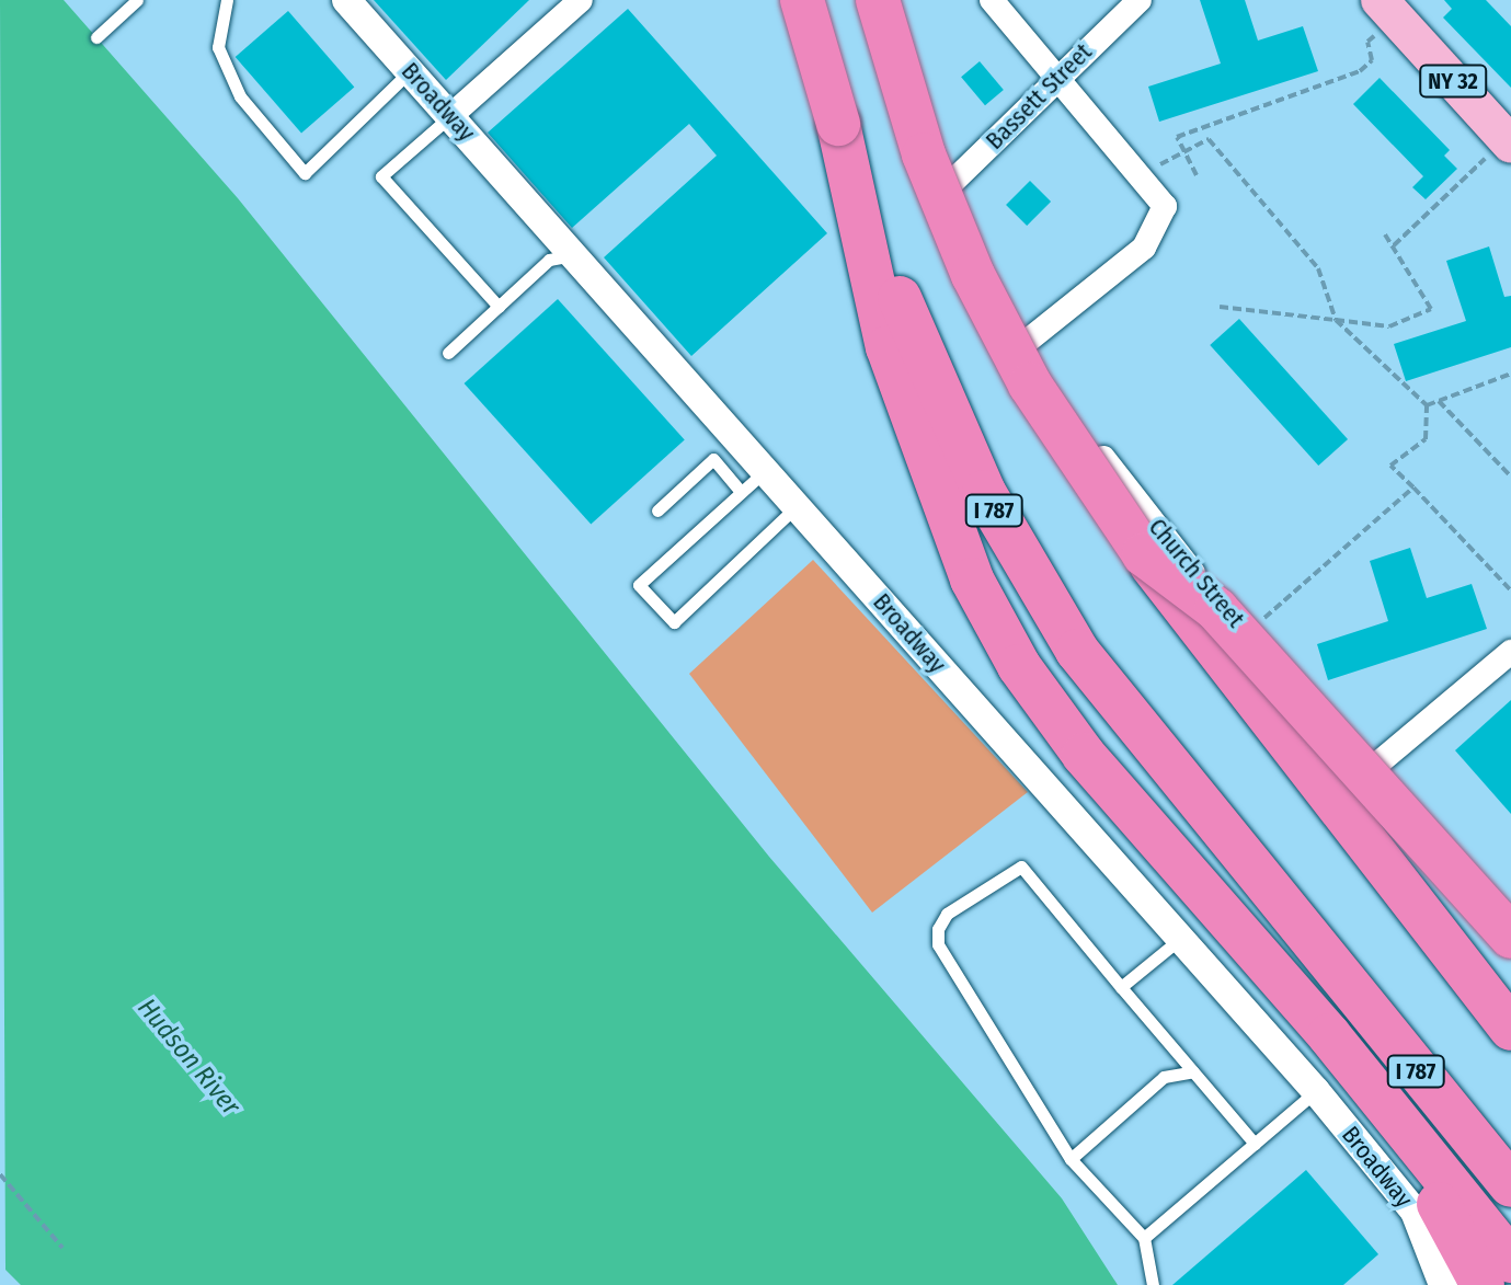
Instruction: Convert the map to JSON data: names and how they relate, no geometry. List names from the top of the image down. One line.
{"streets":{"highway":["I 787"],"main road":["NY 32"],"street":["Bassett Street","Broadway","Church Street"]},"crossings":[["Bassett Street","Church Street"]],"water":["Hudson River"]}
